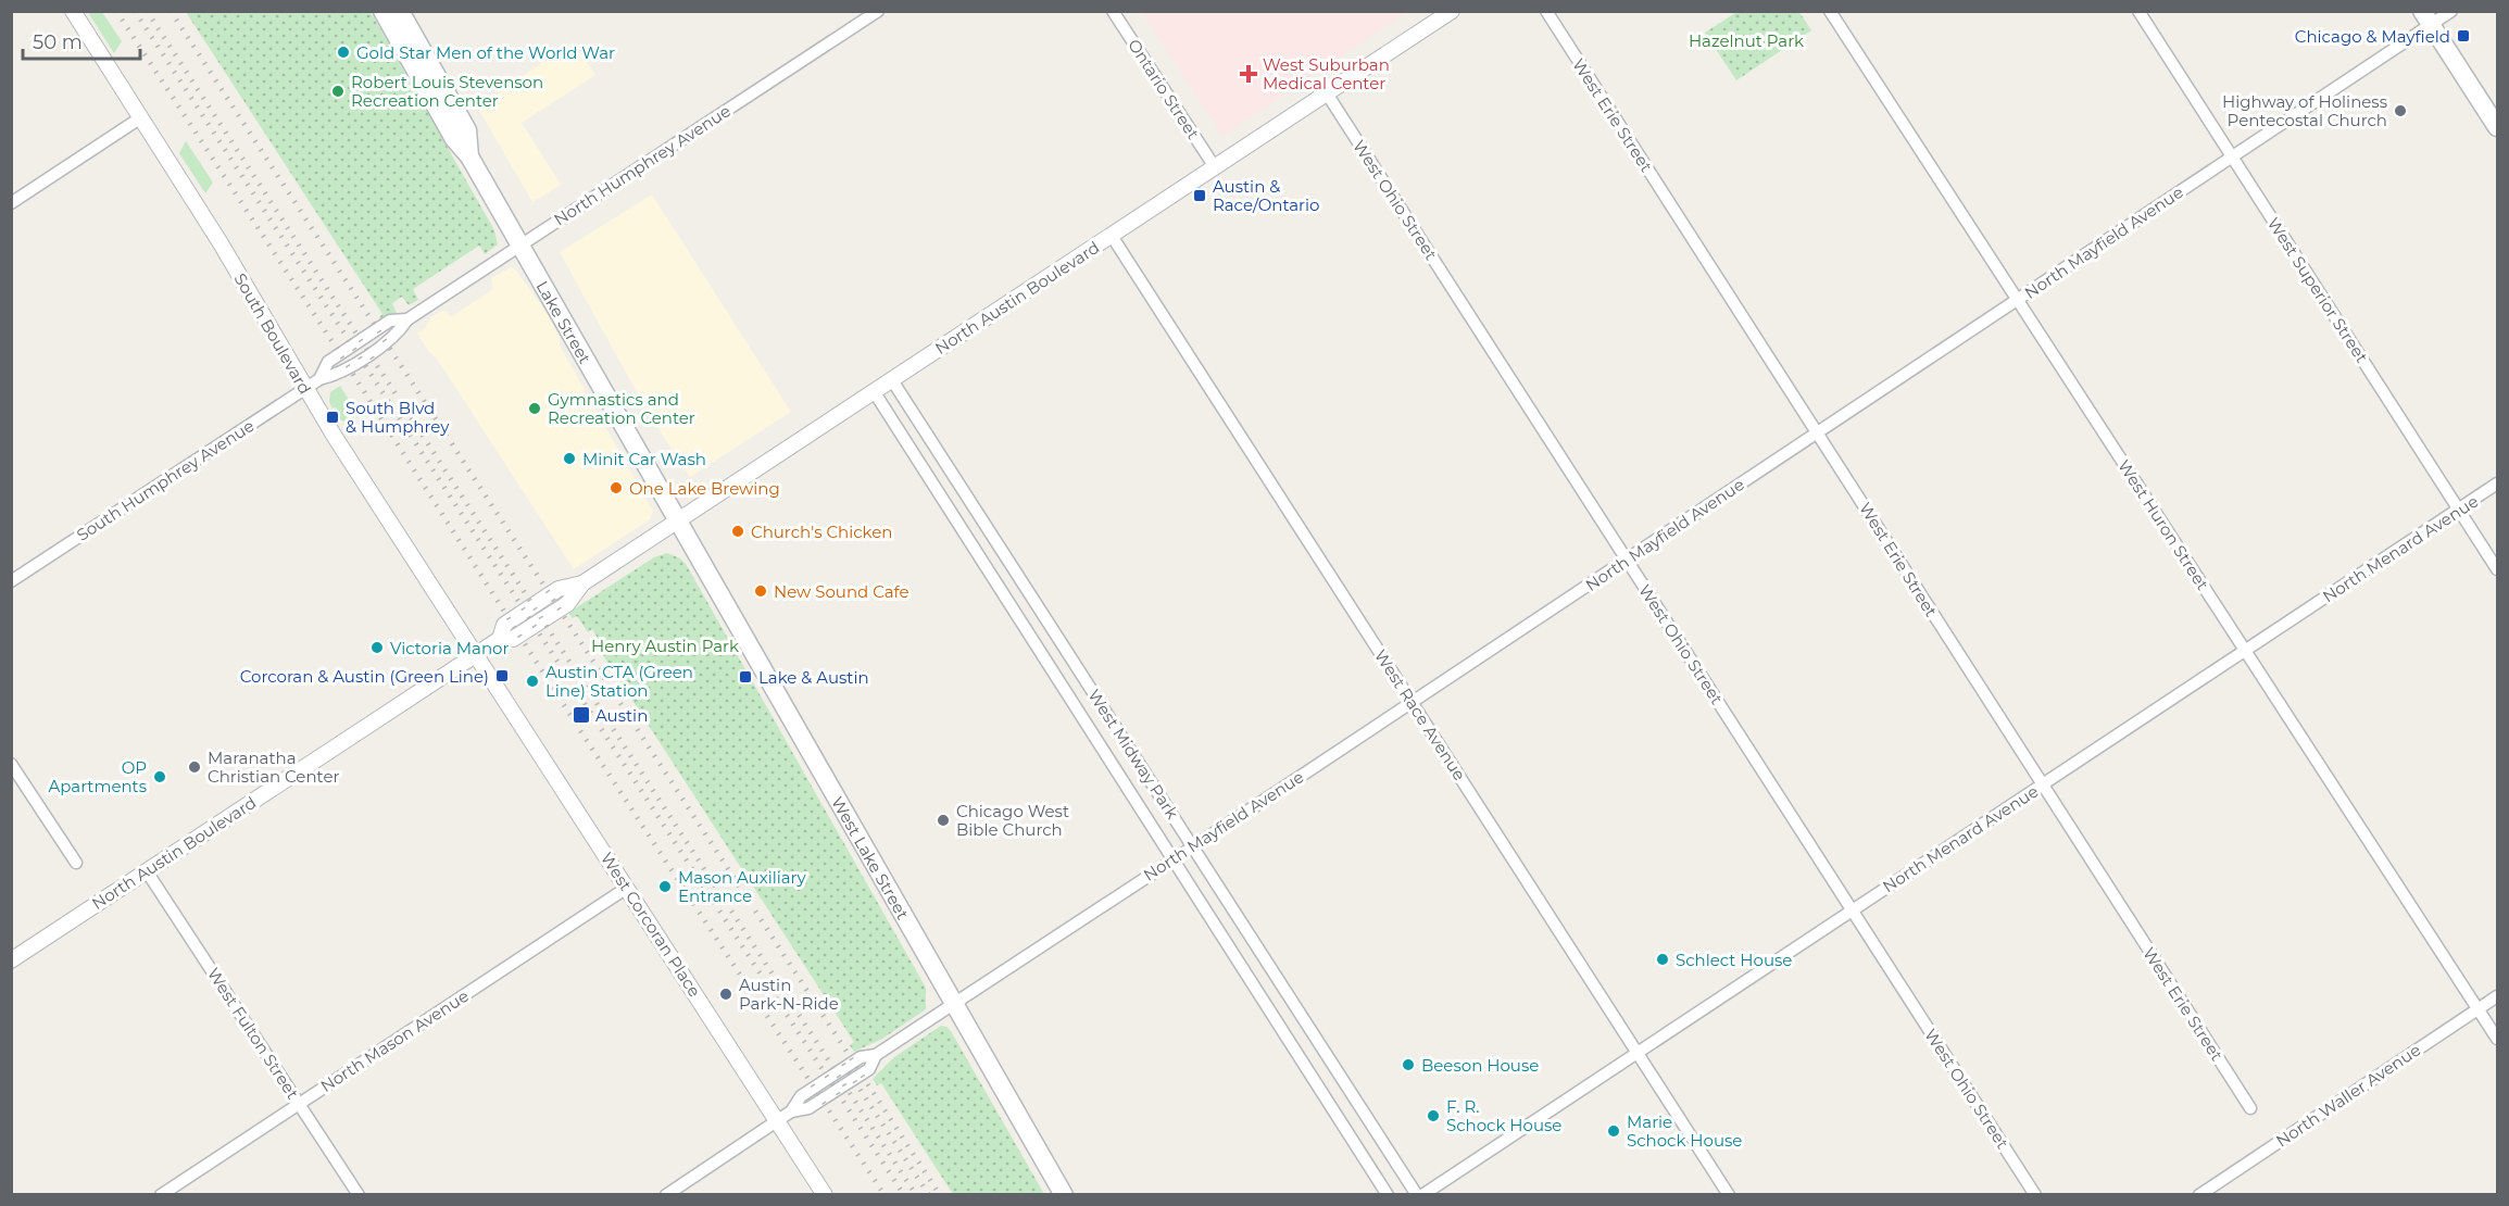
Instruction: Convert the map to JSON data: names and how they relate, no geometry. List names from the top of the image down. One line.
{"streets":{"main road":["Lake Street","West Lake Street"],"street":["Ontario Street","West Erie Street","North Humphrey Avenue","West Ohio Street","North Mayfield Avenue","West Superior Street","North Austin Boulevard","South Boulevard","South Humphrey Avenue","West Huron Street","North Menard Avenue","West Race Avenue","West Midway Park","West Corcoran Place","West Fulton Street","North Mason Avenue","North Waller Avenue"]},"crossings":[["Ontario Street","North Austin Boulevard"],["West Erie Street","North Mayfield Avenue"],["West Erie Street","North Menard Avenue"],["North Humphrey Avenue","Lake Street"],["North Humphrey Avenue","South Humphrey Avenue"],["West Ohio Street","North Mayfield Avenue"],["West Ohio Street","North Austin Boulevard"],["West Ohio Street","North Menard Avenue"],["North Mayfield Avenue","West Superior Street"],["North Mayfield Avenue","West Huron Street"],["North Mayfield Avenue","West Race Avenue"],["North Mayfield Avenue","West Midway Park"],["North Mayfield Avenue","West Lake Street"],["North Mayfield Avenue","West Corcoran Place"],["West Superior Street","North Menard Avenue"],["North Austin Boulevard","Lake Street"],["North Austin Boulevard","South Boulevard"],["North Austin Boulevard","West Race Avenue"],["North Austin Boulevard","West Midway Park"],["North Austin Boulevard","West Lake Street"],["North Austin Boulevard","West Corcoran Place"],["North Austin Boulevard","West Fulton Street"],["Lake Street","West Lake Street"],["South Boulevard","South Humphrey Avenue"],["South Boulevard","West Corcoran Place"],["West Huron Street","North Menard Avenue"],["West Huron Street","North Waller Avenue"],["North Menard Avenue","West Race Avenue"],["West Corcoran Place","North Mason Avenue"],["West Fulton Street","North Mason Avenue"]],"parks":["Hazelnut Park","Henry Austin Park"],"places":{"transit":["Chicago & Mayfield","Austin & Race/Ontario","South Blvd & Humphrey","Corcoran & Austin (Green Line)","Lake & Austin","Austin"],"other":["Gold Star Men of the World War","Robert Louis Stevenson Recreation Center","Highway of Holiness Pentecostal Church","Gymnastics and Recreation Center","Minit Car Wash","One Lake Brewing","Church's Chicken","New Sound Cafe","Victoria Manor","Austin CTA (Green Line) Station","Maranatha Christian Center","OP Apartments","Chicago West Bible Church","Mason Auxiliary Entrance","Schlect House","Austin Park-N-Ride","Beeson House","F. R. Schock House","Marie Schock House"],"health":["West Suburban Medical Center"]},"scale_bar":"50 m"}
